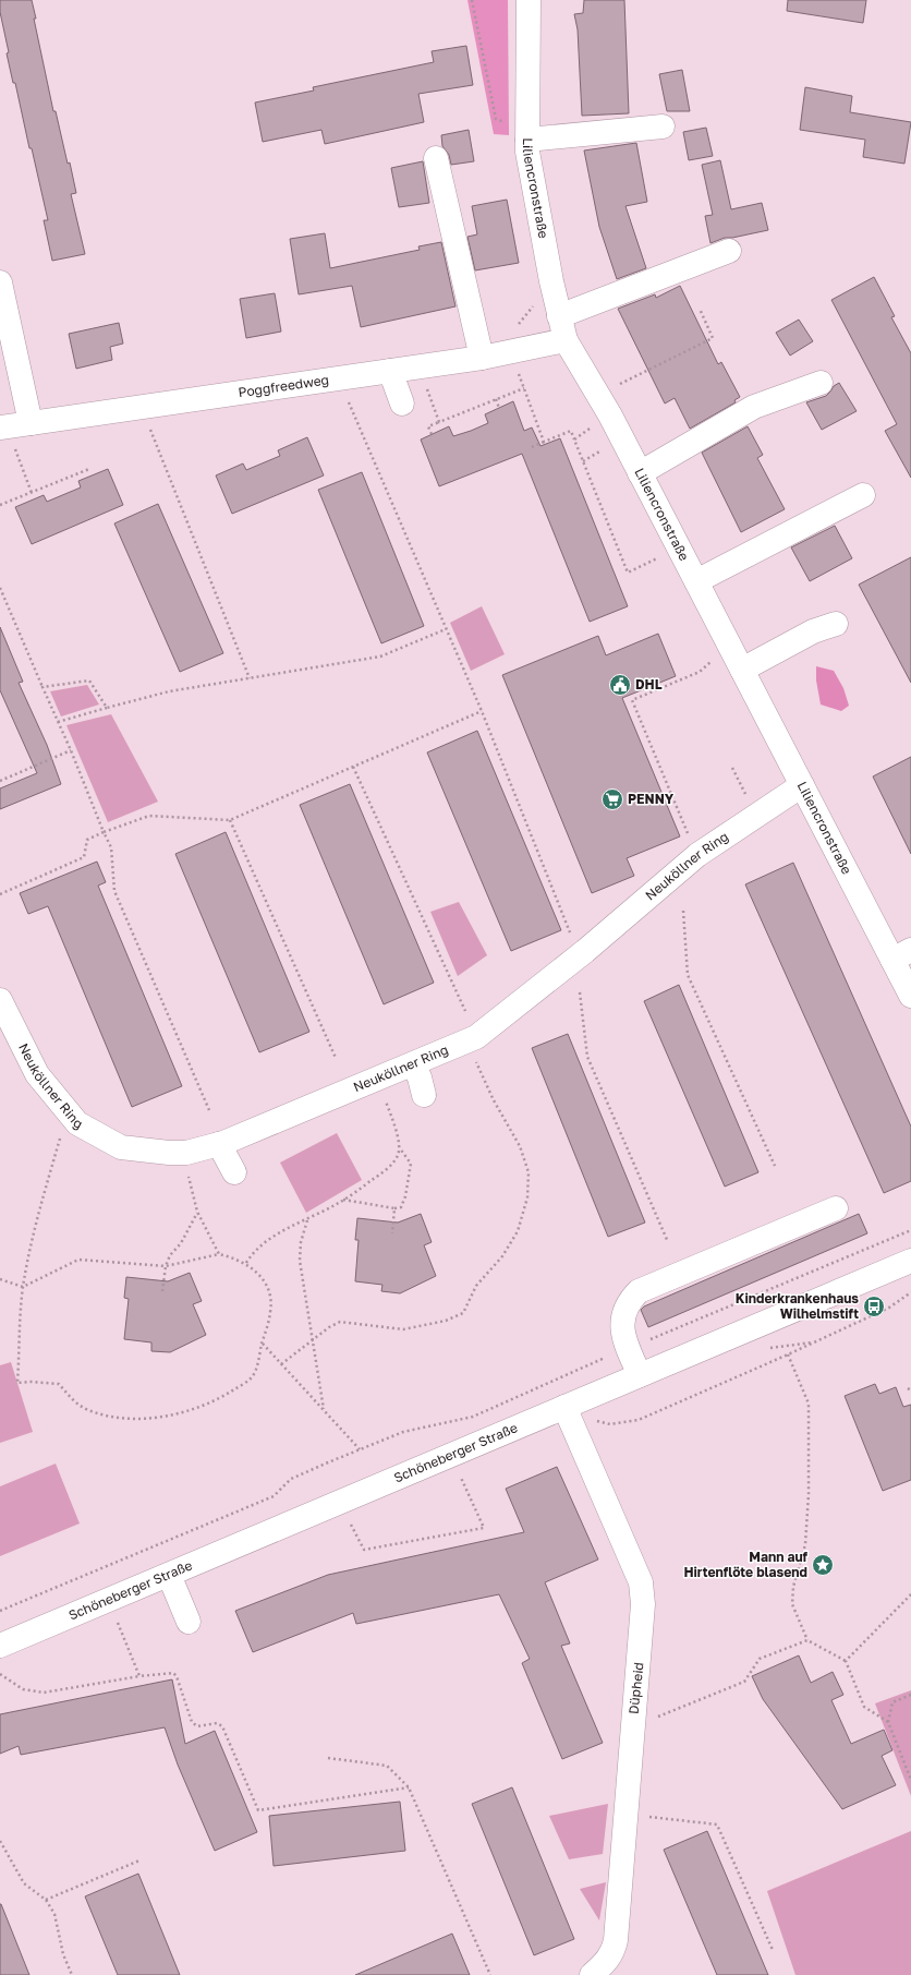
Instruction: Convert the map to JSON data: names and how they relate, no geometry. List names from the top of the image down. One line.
{"streets":{"street":["Liliencronstraße","Poggfreedweg","Neuköllner Ring","Schöneberger Straße","Düpheid"]},"crossings":[["Liliencronstraße","Poggfreedweg"],["Liliencronstraße","Neuköllner Ring"],["Schöneberger Straße","Düpheid"]],"places":{"public building":["DHL"],"supermarket":["PENNY"],"bus stop":["Kinderkrankenhaus Wilhelmstift"],"place":["Mann auf Hirtenflöte blasend"]}}
